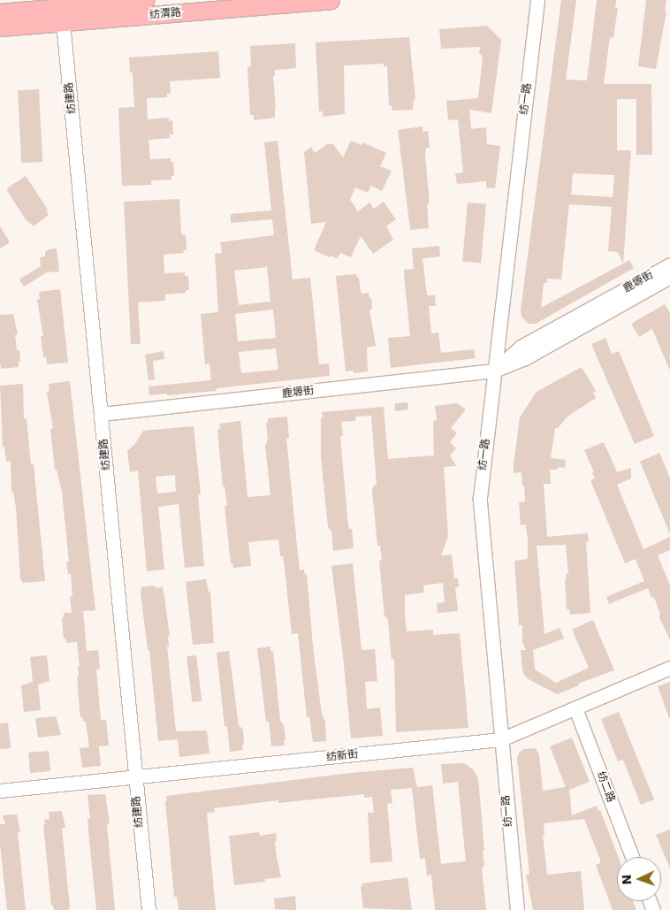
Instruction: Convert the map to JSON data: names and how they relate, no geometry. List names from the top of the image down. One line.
{"streets":{"main road":["纺渭路"],"street":["纺建路","纺一路","鹿塬街","纺新街","纺二路"]},"crossings":[["纺渭路","纺建路"],["纺建路","鹿塬街"],["纺建路","纺新街"],["纺一路","鹿塬街"],["纺一路","纺新街"],["纺新街","纺二路"]],"north":"left"}
